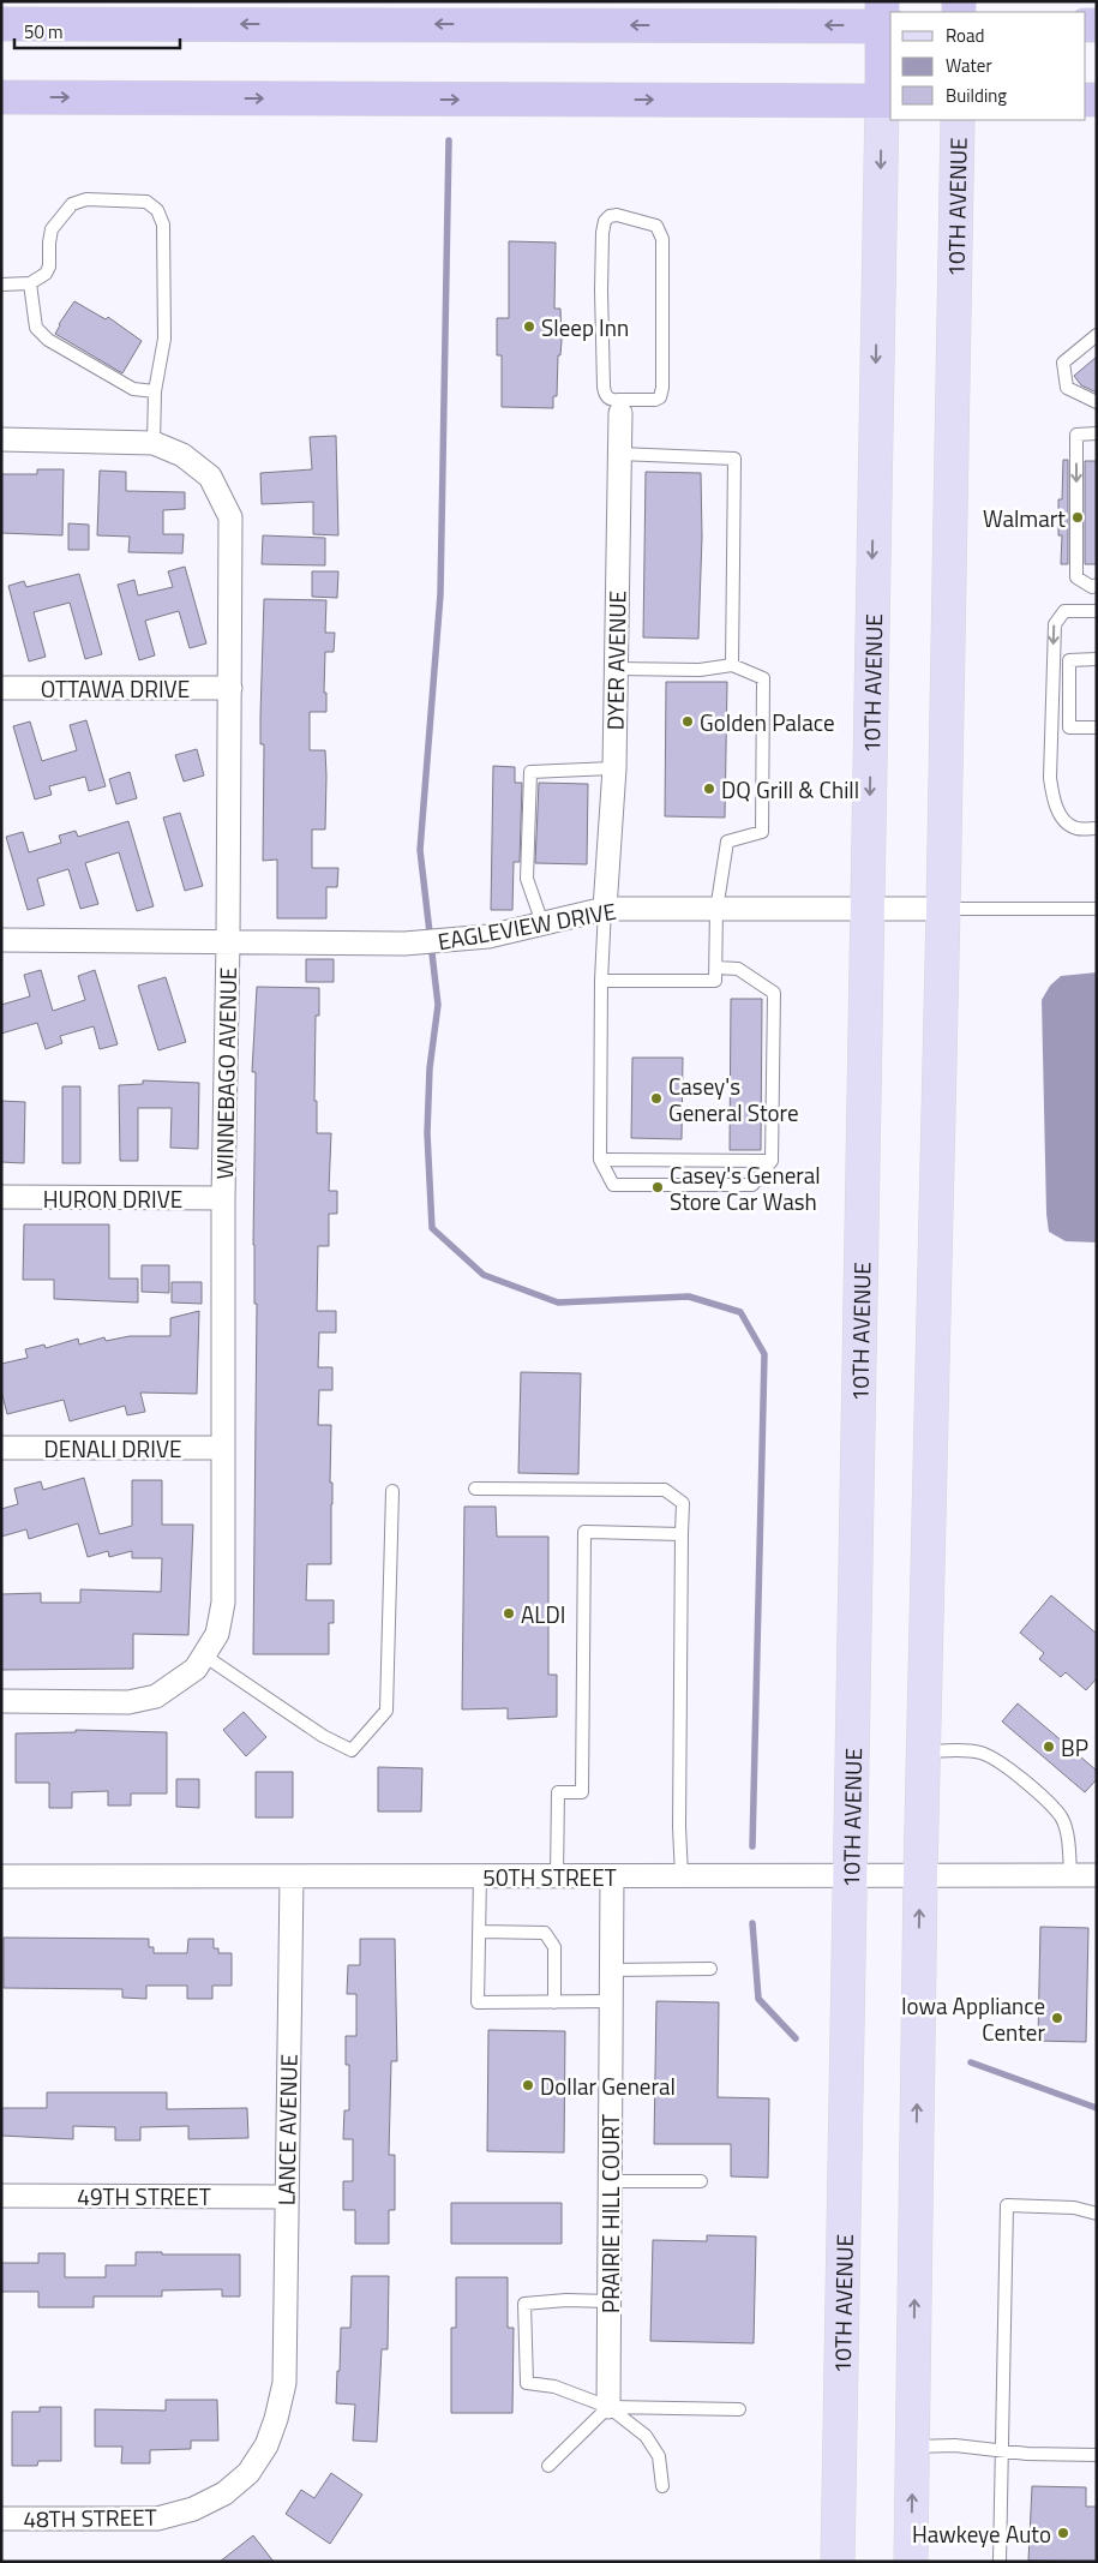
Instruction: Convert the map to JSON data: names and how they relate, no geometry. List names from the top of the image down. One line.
{"streets":{"main road":["10TH AVENUE"],"street":["DYER AVENUE","OTTAWA DRIVE","EAGLEVIEW DRIVE","WINNEBAGO AVENUE","HURON DRIVE","DENALI DRIVE","50TH STREET","LANCE AVENUE","49TH STREET","PRAIRIE HILL COURT","48TH STREET"]},"crossings":[["10TH AVENUE","EAGLEVIEW DRIVE"],["10TH AVENUE","50TH STREET"],["DYER AVENUE","EAGLEVIEW DRIVE"],["OTTAWA DRIVE","WINNEBAGO AVENUE"],["EAGLEVIEW DRIVE","WINNEBAGO AVENUE"],["WINNEBAGO AVENUE","HURON DRIVE"],["WINNEBAGO AVENUE","DENALI DRIVE"],["50TH STREET","LANCE AVENUE"],["50TH STREET","PRAIRIE HILL COURT"],["LANCE AVENUE","49TH STREET"],["LANCE AVENUE","48TH STREET"]],"places":["Sleep Inn","Walmart","Golden Palace","DQ Grill & Chill","Casey's General Store","Casey's General Store Car Wash","ALDI","BP","Iowa Appliance Center","Dollar General","Hawkeye Auto"],"legend":["Road","Water","Building"],"scale_bar":"50 m"}
